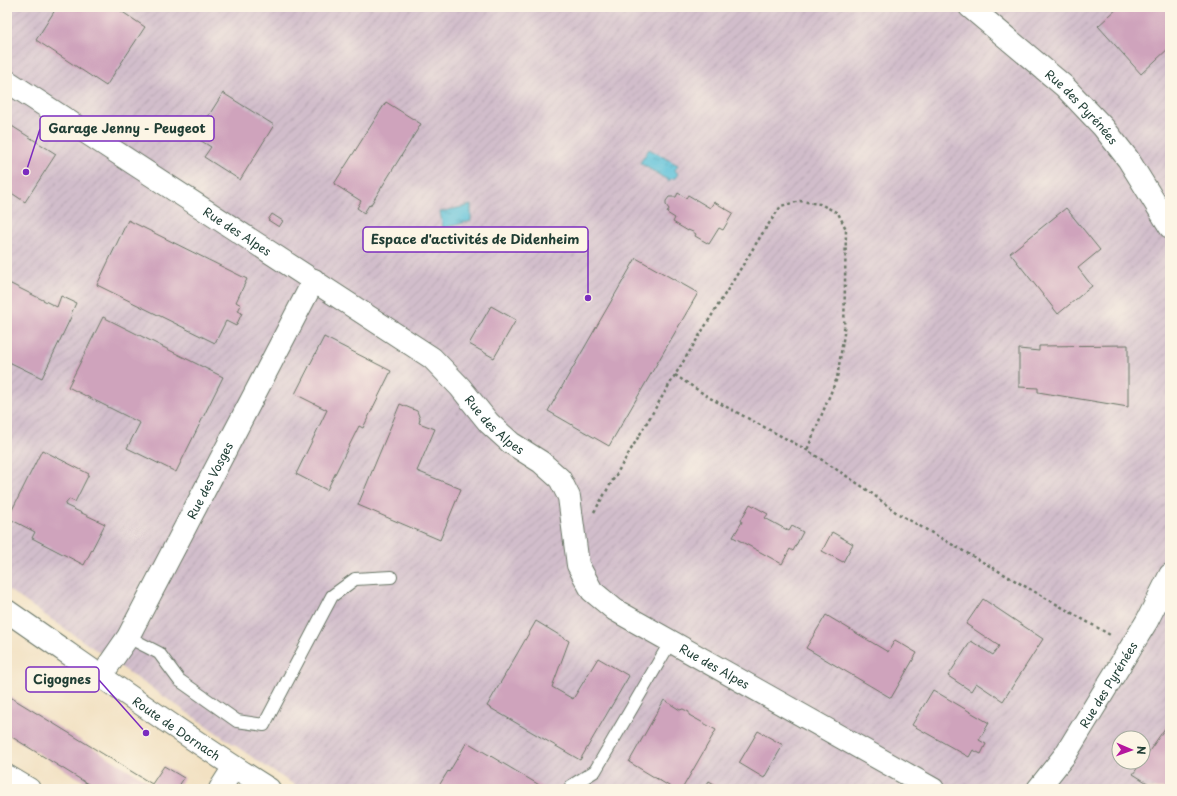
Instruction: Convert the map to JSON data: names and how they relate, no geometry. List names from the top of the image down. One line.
{"streets":{"street":["Rue des Pyrénées","Rue des Alpes","Rue des Vosges","Route de Dornach"]},"crossings":[["Rue des Alpes","Rue des Vosges"],["Rue des Vosges","Route de Dornach"]],"places":["Garage Jenny - Peugeot","Espace d'activités de Didenheim","Cigognes"],"north":"right"}
